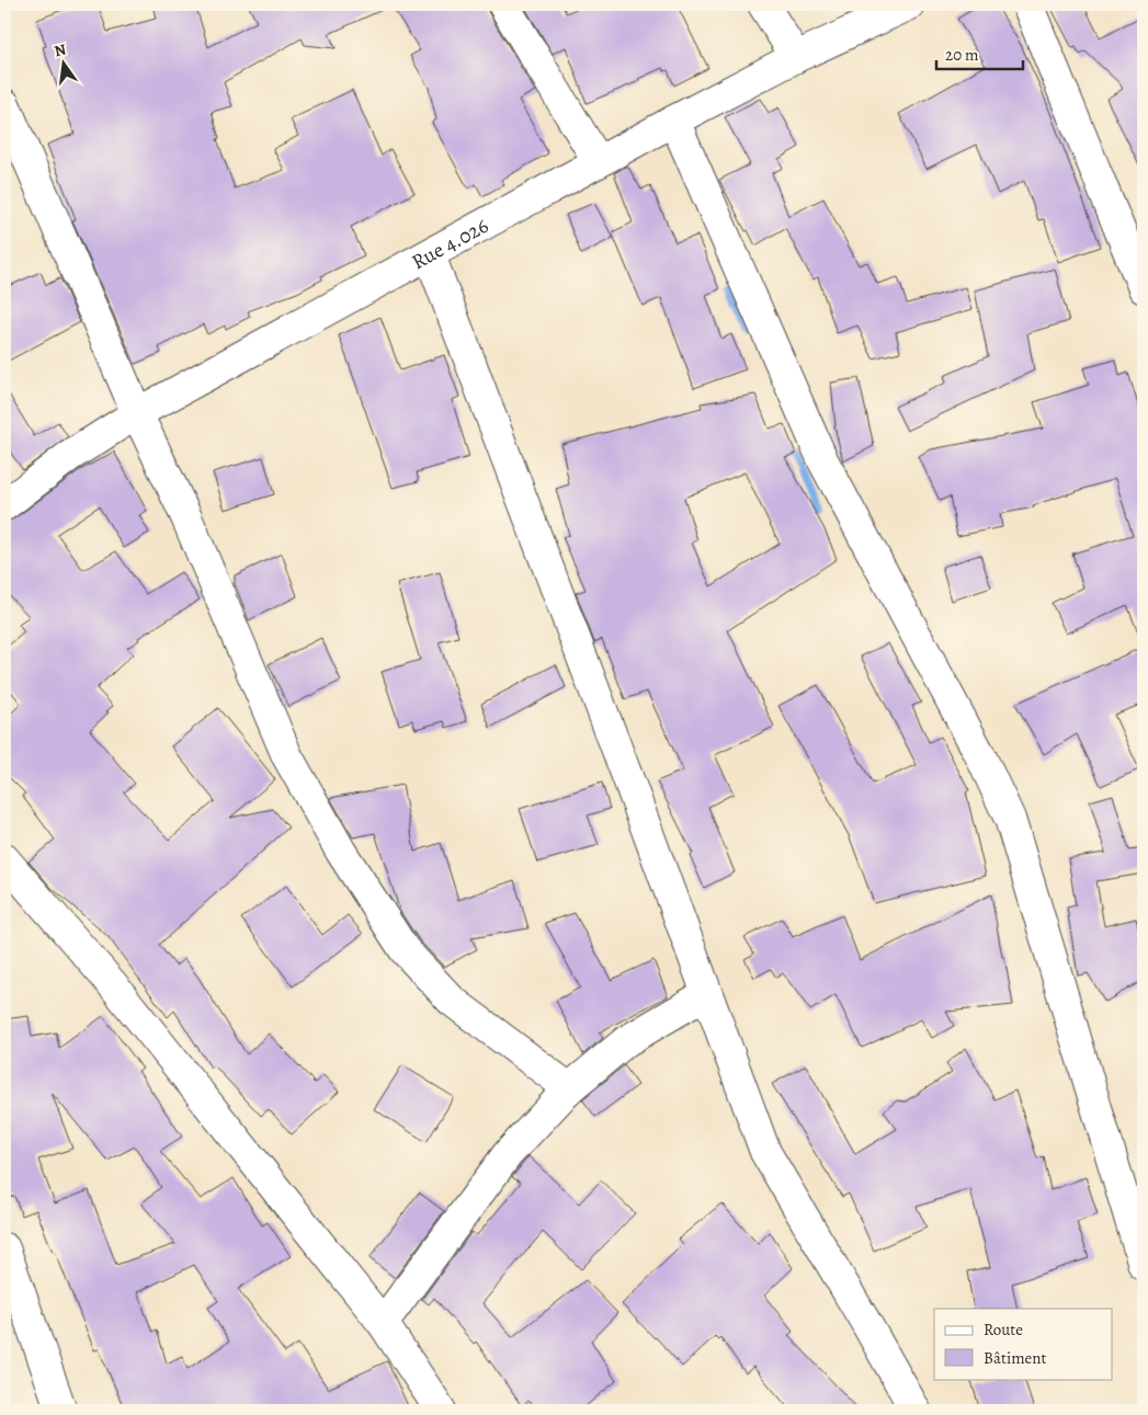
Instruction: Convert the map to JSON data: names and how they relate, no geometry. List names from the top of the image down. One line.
{"streets":{"street":["Rue 4.026"]},"legend":["Route","Bâtiment"],"scale_bar":"20 m","north":"top"}
